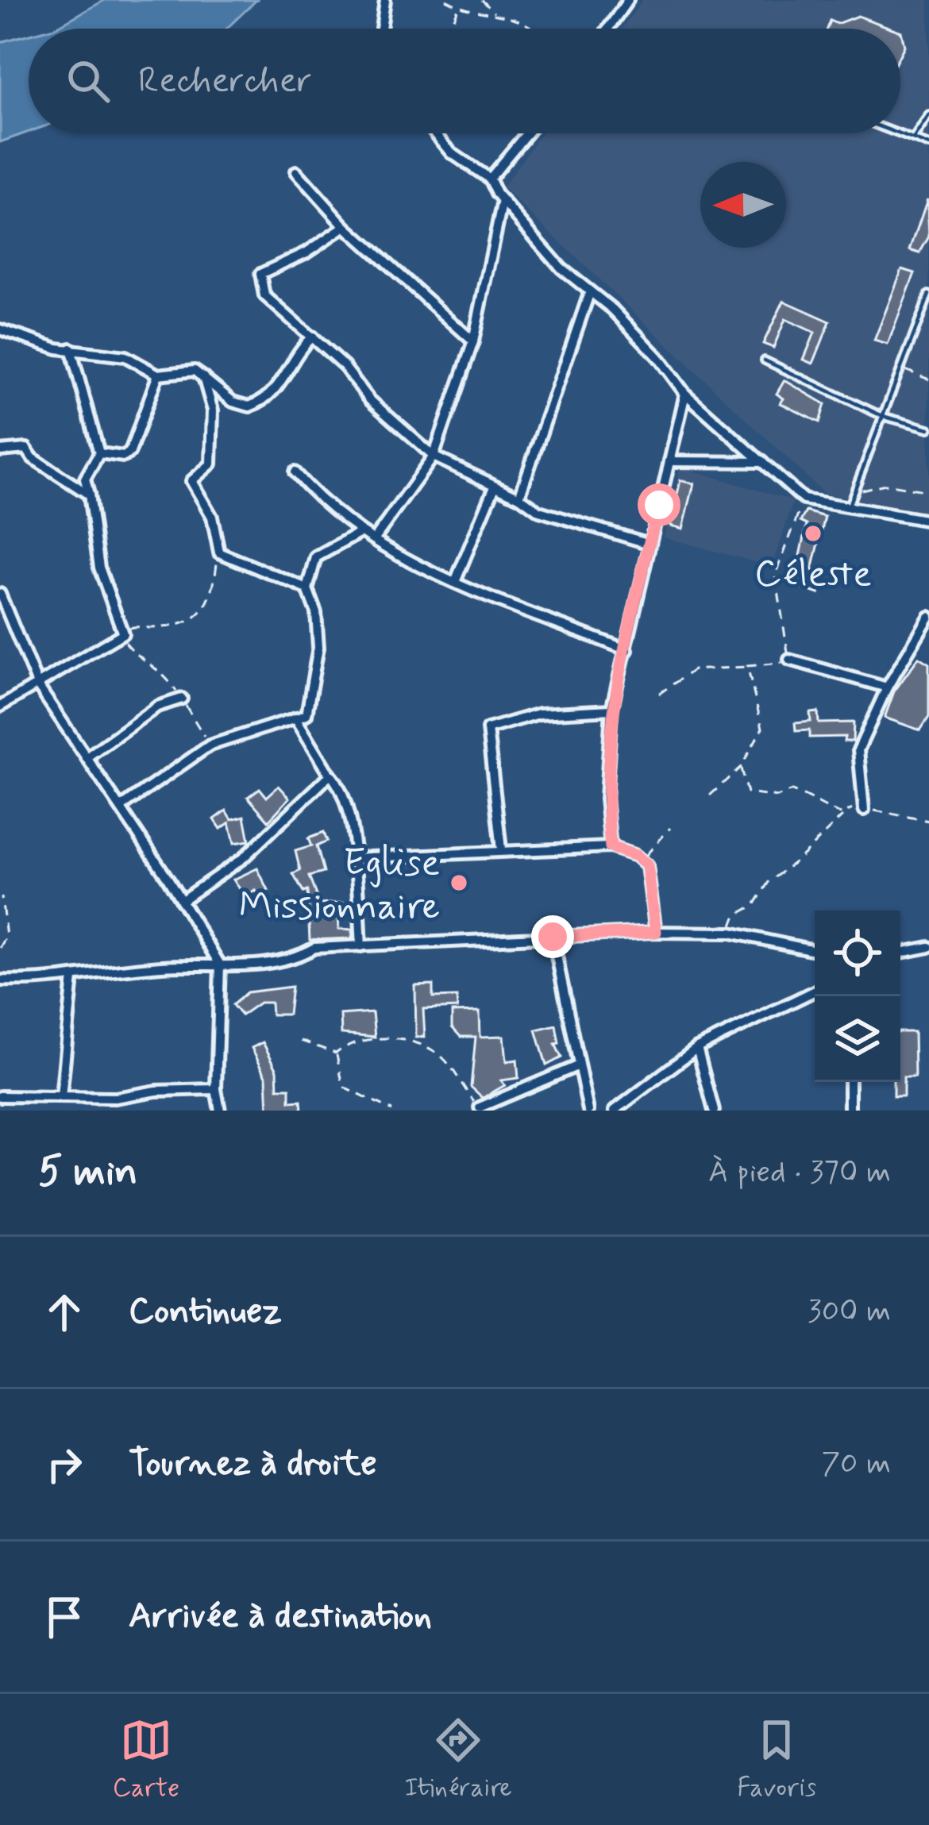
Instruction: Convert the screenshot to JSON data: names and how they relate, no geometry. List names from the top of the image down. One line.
{"places":["Céleste","Eglise Missionnaire"],"north":"left","page":{"search":"Rechercher","heading":["5 min","À pied · 370 m"],"list":[["Continuez","300 m"],["Tournez à droite","70 m"],"Arrivée à destination"],"nav":["Carte","Itinéraire","Favoris"]}}
